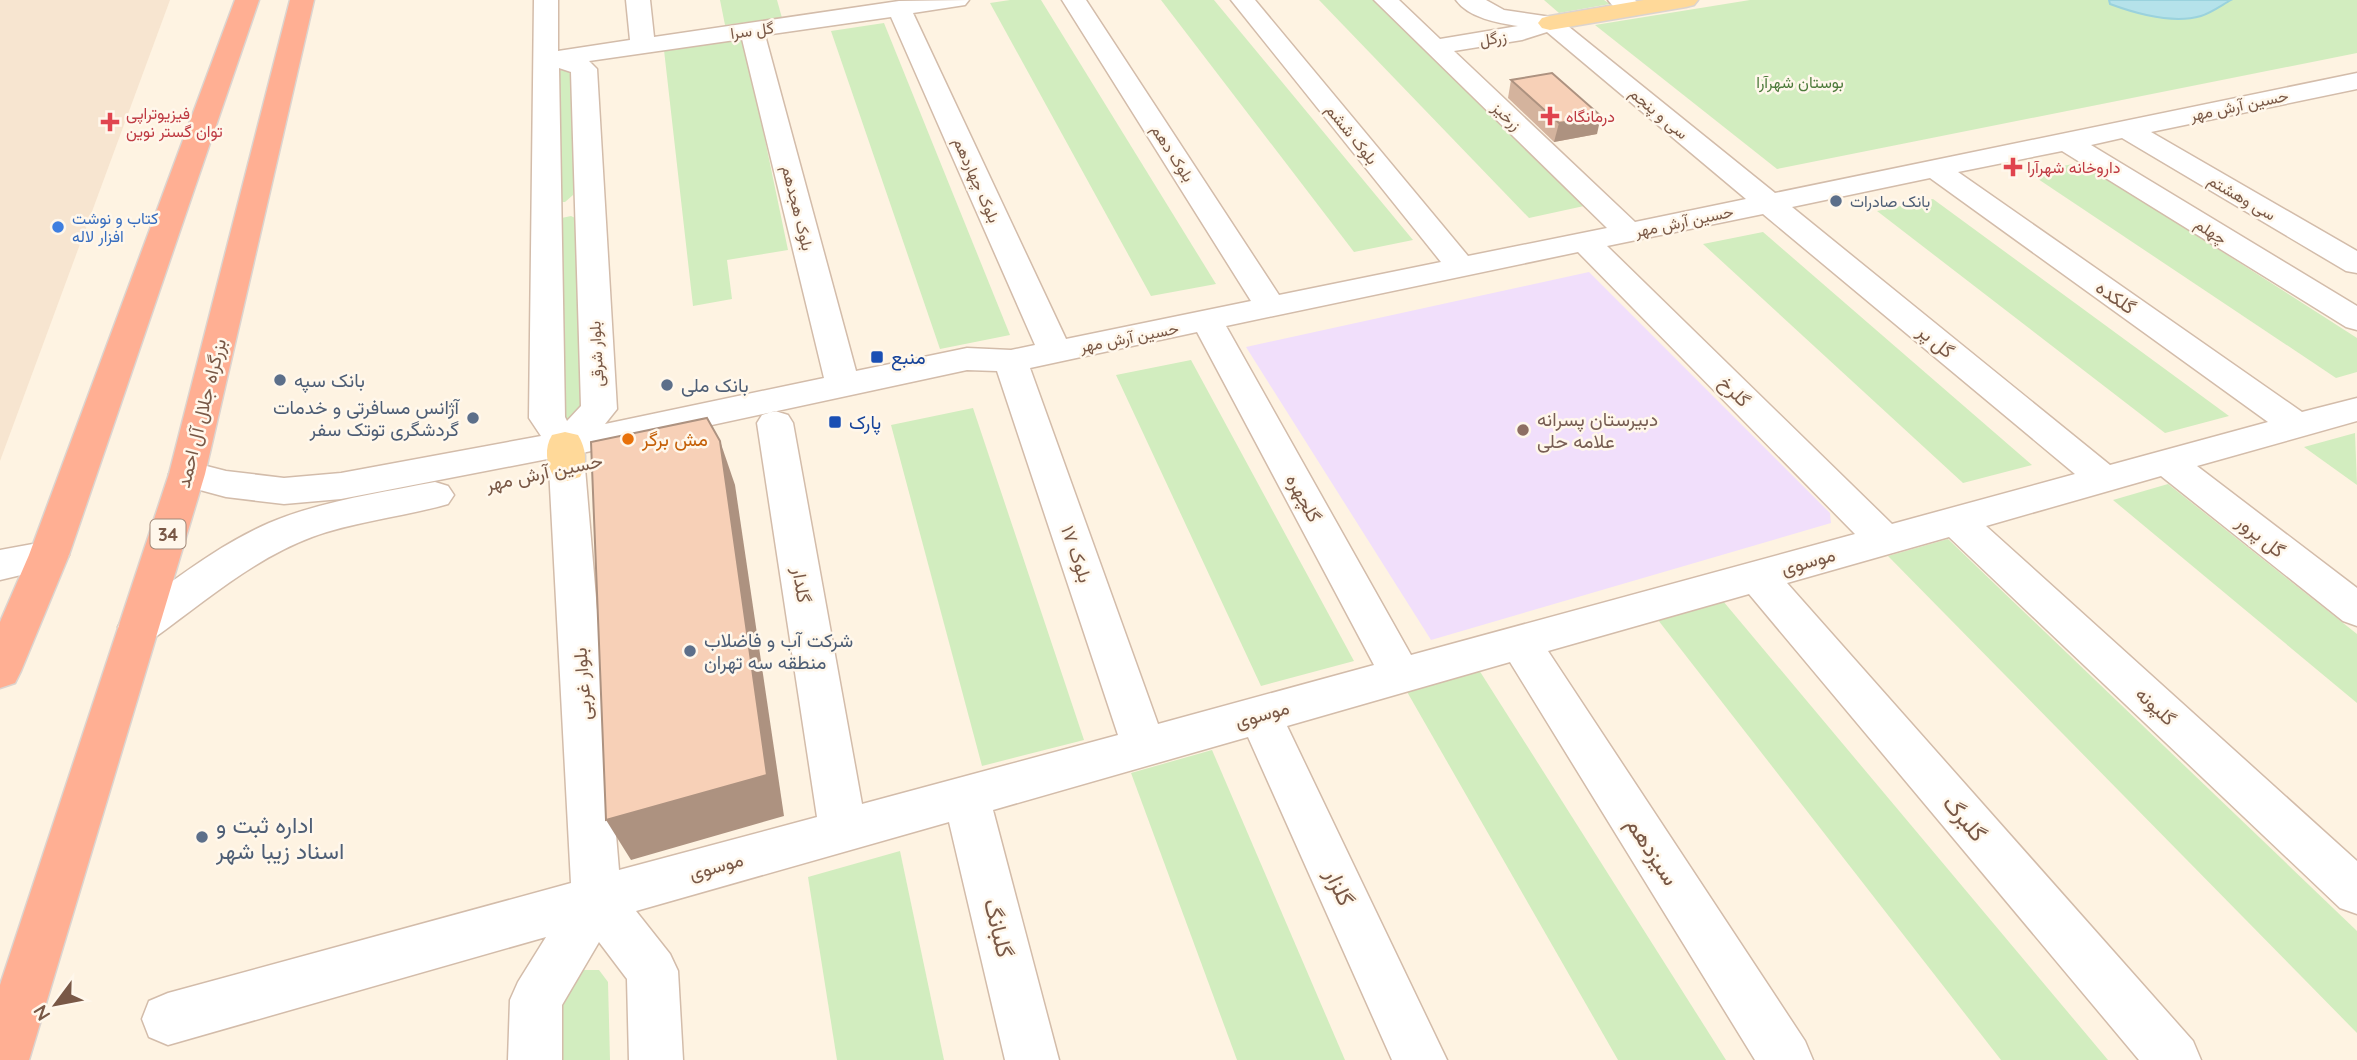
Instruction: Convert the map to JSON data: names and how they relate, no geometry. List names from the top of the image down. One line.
{"streets":{"highway":["بزرگراه جلال آل احمد","34"],"street":["گل سرا","زرگل","حسین آرش مهر","سی و پنجم","زرخیز","بلوک ششم","بلوک دهم","بلوک چهاردهم","سی وهشتم","بلوک هجدهم","چهلم","گلکده","گل پر","بلوار شرقی","گلرخ","گلچهره","گل پرور","بلوک ۱۷","موسوی","گلدار","بلوار غربی","گلپونه","گلبرگ","سیزدهم","گلزار","گلبانگ"]},"crossings":[["گل سرا","بلوک چهاردهم"],["گل سرا","بلوک هجدهم"],["گل سرا","بلوار شرقی"],["زرگل","سی و پنجم"],["زرگل","زرخیز"],["حسین آرش مهر","سی و پنجم"],["حسین آرش مهر","زرخیز"],["حسین آرش مهر","بلوک ششم"],["حسین آرش مهر","بلوک دهم"],["حسین آرش مهر","بلوک چهاردهم"],["حسین آرش مهر","سی وهشتم"],["حسین آرش مهر","بلوک هجدهم"],["حسین آرش مهر","چهلم"],["حسین آرش مهر","گلکده"],["حسین آرش مهر","گل پر"],["حسین آرش مهر","بلوار شرقی"],["حسین آرش مهر","گلرخ"],["حسین آرش مهر","بزرگراه جلال آل احمد"],["حسین آرش مهر","گلچهره"],["حسین آرش مهر","بلوک ۱۷"],["حسین آرش مهر","گلدار"],["حسین آرش مهر","بلوار غربی"],["سی و پنجم","گل پر"],["گلکده","موسوی"],["گل پر","موسوی"],["بلوار شرقی","بلوار غربی"],["گلرخ","موسوی"],["گلچهره","موسوی"],["گل پرور","موسوی"],["بلوک ۱۷","موسوی"],["موسوی","گلدار"],["موسوی","بلوار غربی"],["موسوی","گلپونه"],["موسوی","گلبرگ"],["موسوی","سیزدهم"],["موسوی","گلزار"],["موسوی","گلبانگ"]],"parks":["بوستان شهرآرا"],"places":{"health":["درمانگاه","فیزیوتراپی توان گستر نوین","داروخانه شهرآرا"],"other":["بانک صادرات","کتاب و نوشت افزار لاله","بانک سپه","بانک ملی","آژانس مسافرتی و خدمات گردشگری توتک سفر","دبیرستان پسرانه علامه حلی","مش برگر","شرکت آب و فاضلاب منطقه سه تهران","اداره ثبت و اسناد زیبا شهر"],"transit":["منبع","پارک"]},"north":"bottom left"}
